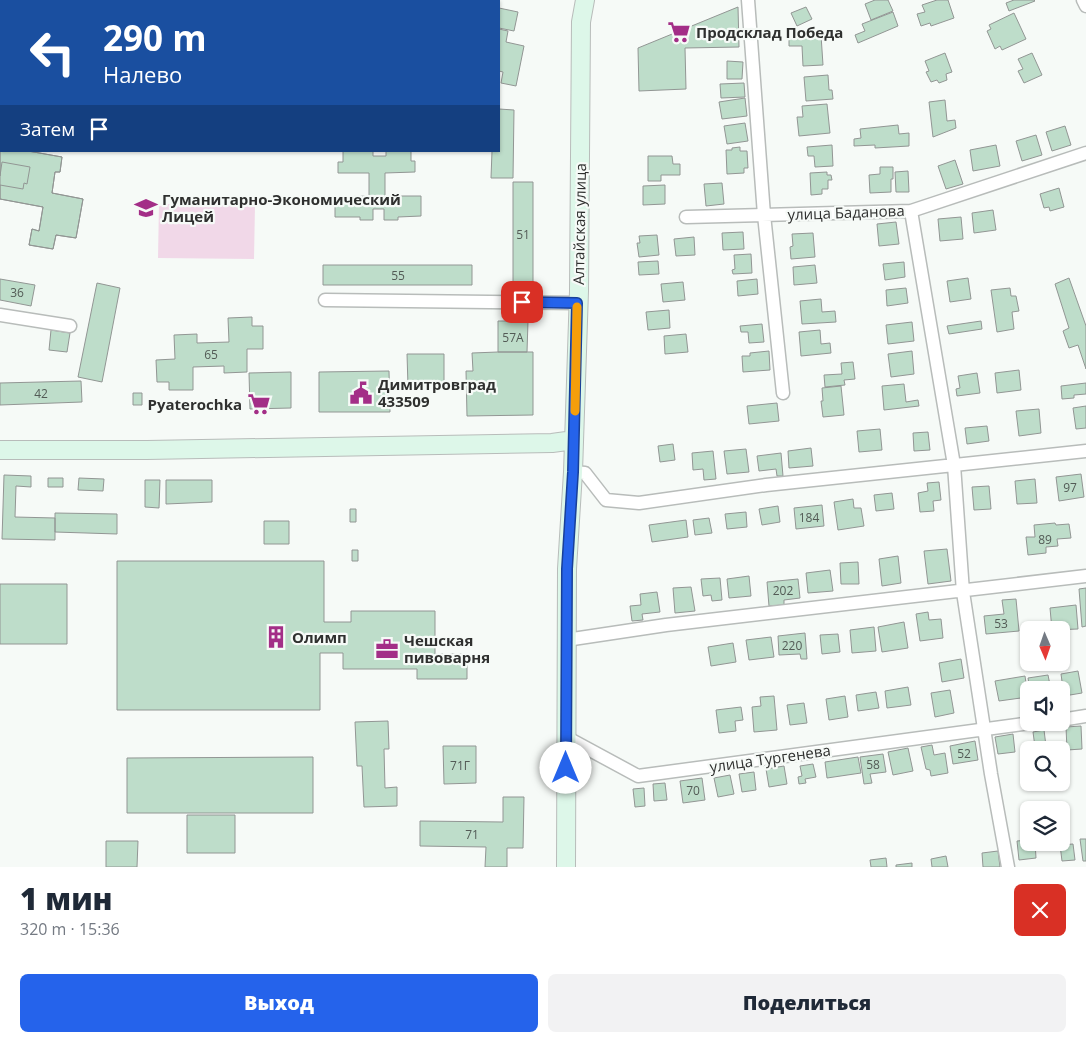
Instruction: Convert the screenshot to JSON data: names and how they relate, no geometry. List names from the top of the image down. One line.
{"streets":{"main road":["Алтайская улица"],"street":["улица Баданова","улица Тургенева"]},"crossings":[["Алтайская улица","улица Тургенева"]],"places":{"supermarket":["Продсклад Победа","Pyaterochka"],"school or university":["Гуманитарно-Экономический Лицей"],"public building":["Димитровград 433509"],"building":["Олимп"],"office":["Чешская пивоварня"]},"house_numbers":["51","55","36","57А","65","42","97","184","89","202","53","220","52","58","71Г","70","71"],"north":"bottom","page":{"turn":["290 m","Налево"],"then":"Затем","heading":["1 мин","320 m · 15:36"],"buttons":["Выход","Поделиться"]}}
